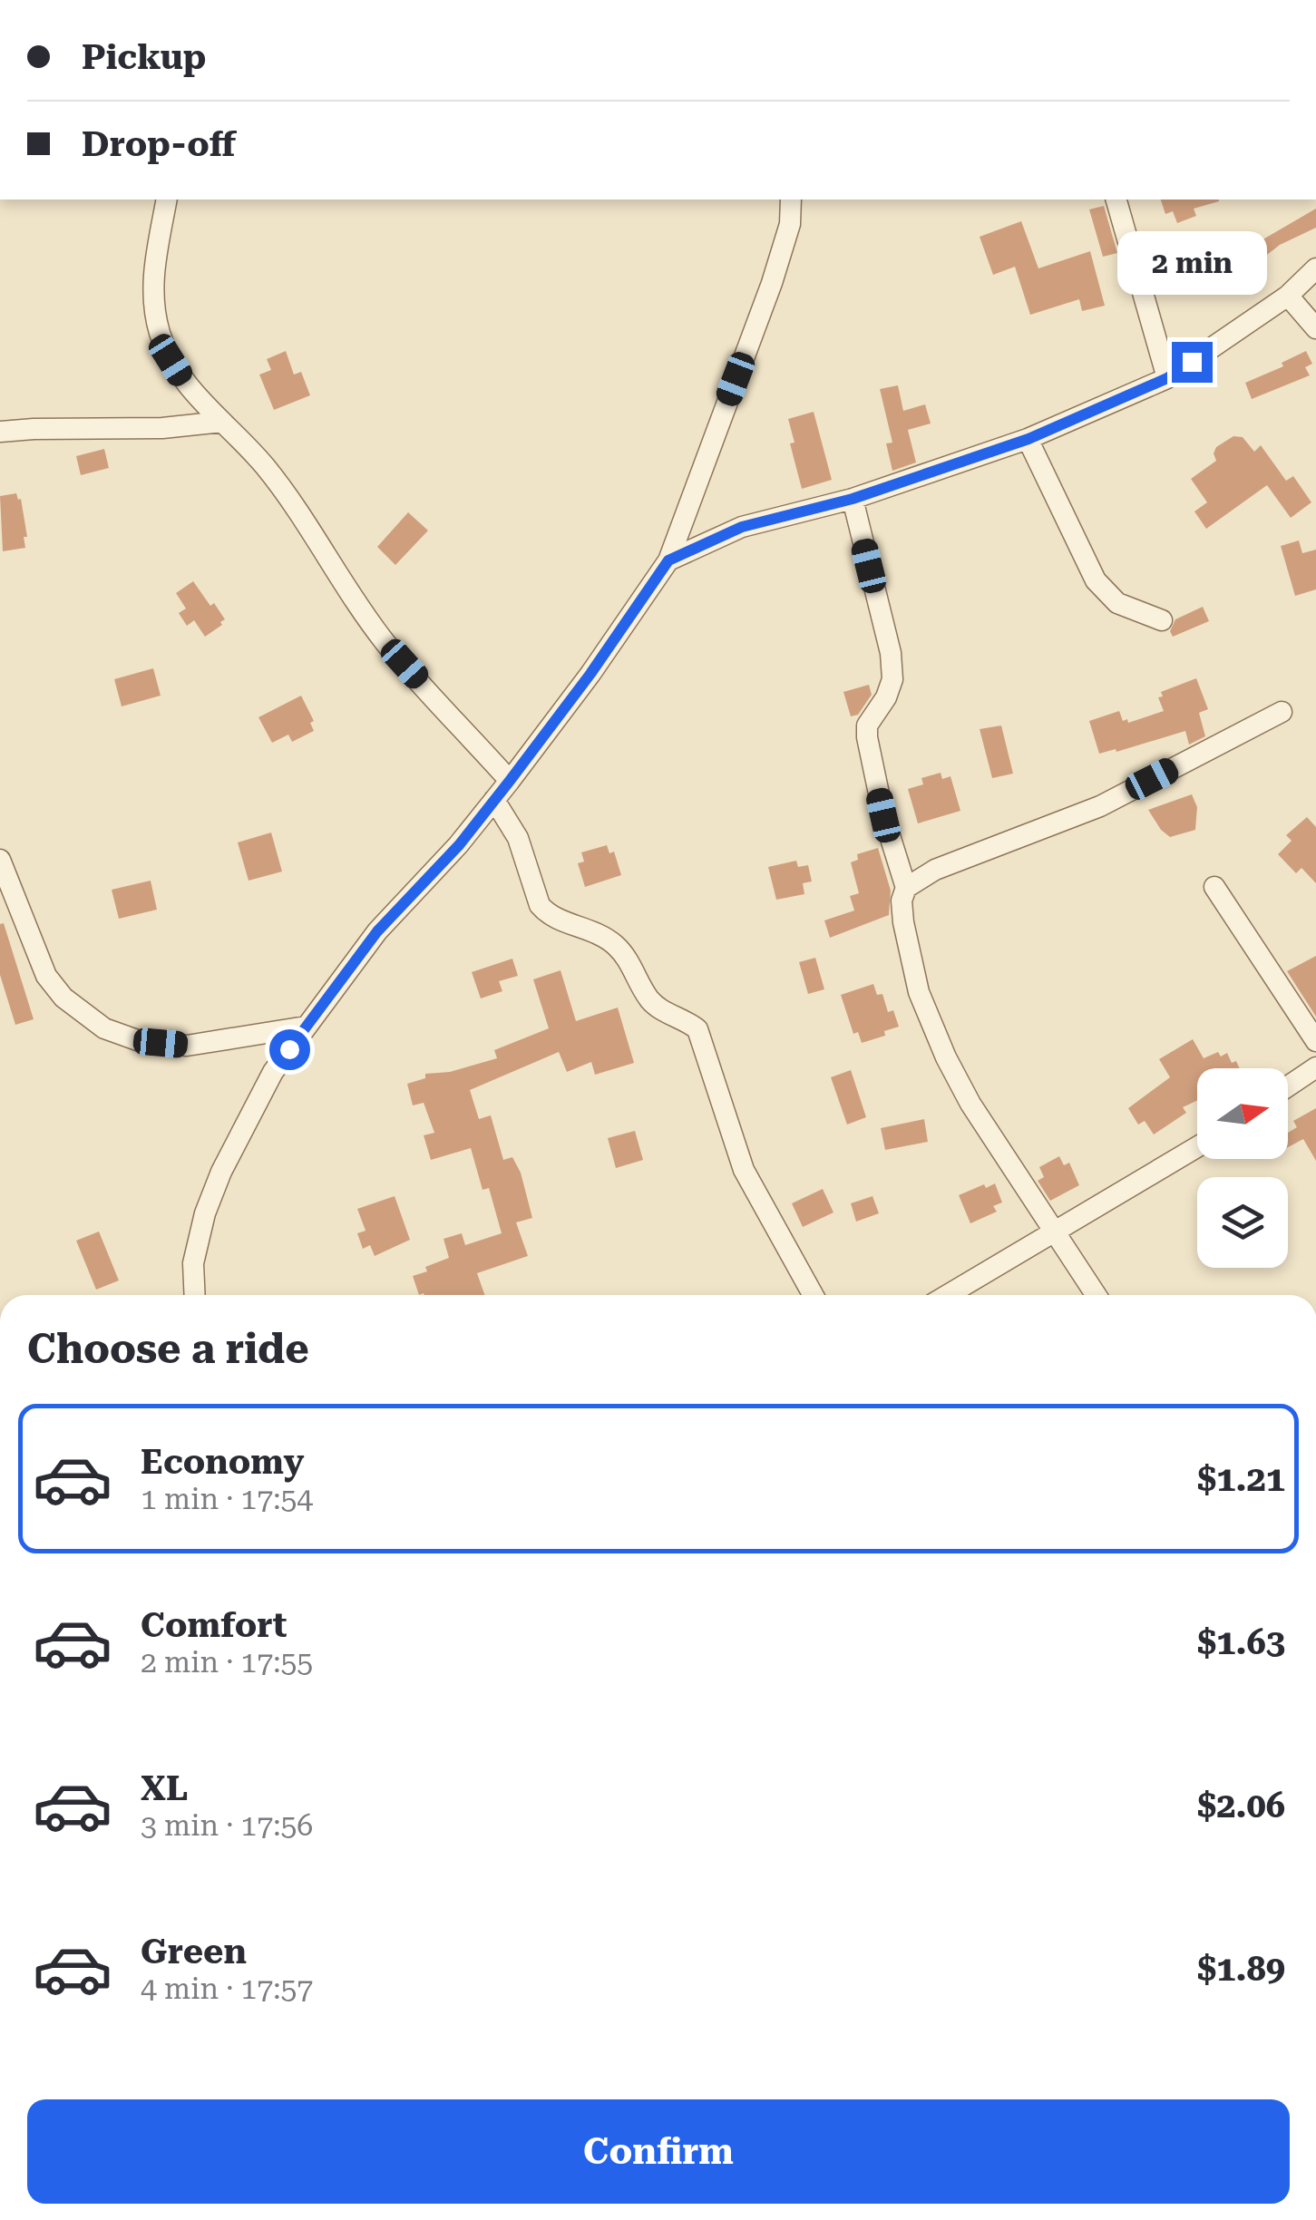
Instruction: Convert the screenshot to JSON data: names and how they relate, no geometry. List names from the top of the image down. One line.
{"north":"right","page":{"banner":["Pickup","Drop-off"],"bubble":"2 min","heading":"Choose a ride","list":[{"name":"Economy","note":"1 min · 17:54","value":"$1.21"},{"name":"Comfort","note":"2 min · 17:55","value":"$1.63"},{"name":"XL","note":"3 min · 17:56","value":"$2.06"},{"name":"Green","note":"4 min · 17:57","value":"$1.89"}],"buttons":"Confirm"}}
